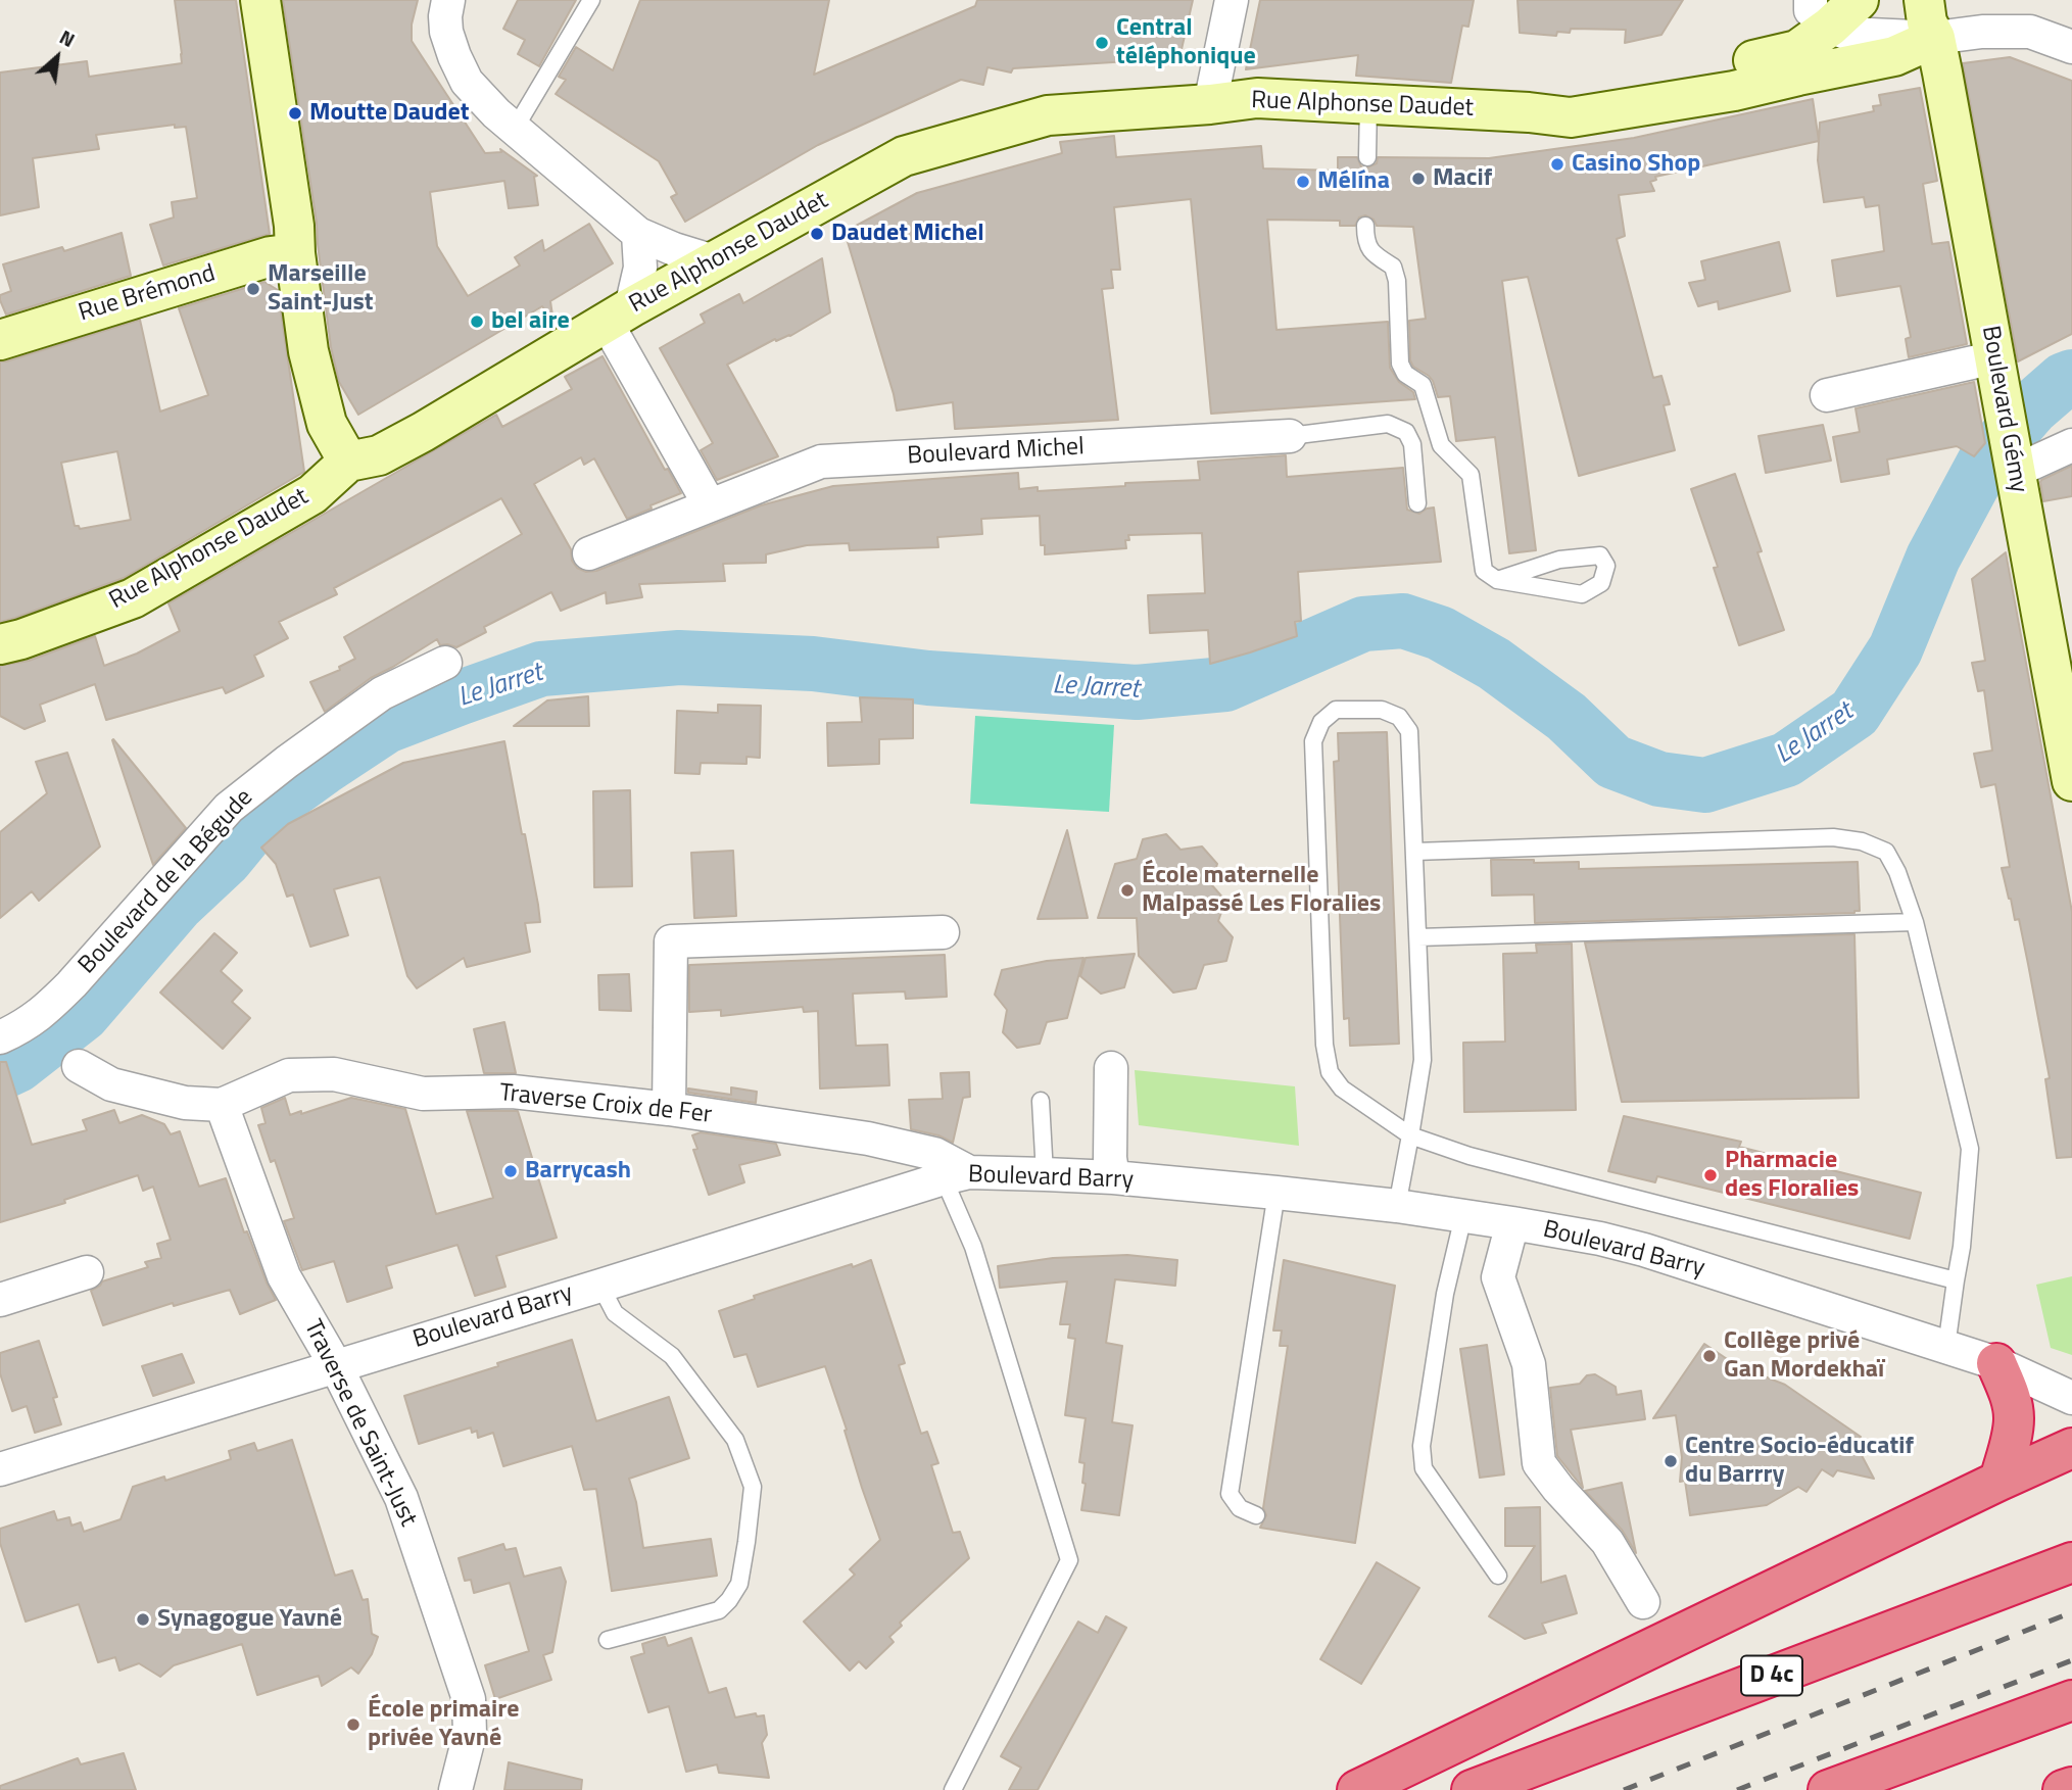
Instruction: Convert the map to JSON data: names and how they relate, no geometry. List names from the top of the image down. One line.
{"streets":{"highway":["D 4c"],"street":["Rue Alphonse Daudet","Rue Brémond","Boulevard Gémy","Boulevard Michel","Boulevard de la Bégude","Traverse Croix de Fer","Boulevard Barry","Traverse de Saint-Just"]},"crossings":[["Rue Alphonse Daudet","Boulevard Gémy"],["Traverse Croix de Fer","Boulevard Barry"],["Traverse Croix de Fer","Traverse de Saint-Just"],["Boulevard Barry","Traverse de Saint-Just"]],"water":["Le Jarret"],"places":["Central téléphonique","Moutte Daudet","Casino Shop","Macif","Mélína","Daudet Michel","Marseille Saint-Just","bel aire","École maternelle Malpassé Les Floralies","Barrycash","Pharmacie des Floralies","Collège privé Gan Mordekhaï","Centre Socio-éducatif du Barrry","Synagogue Yavné","École primaire privée Yavné"],"north":"top right"}
